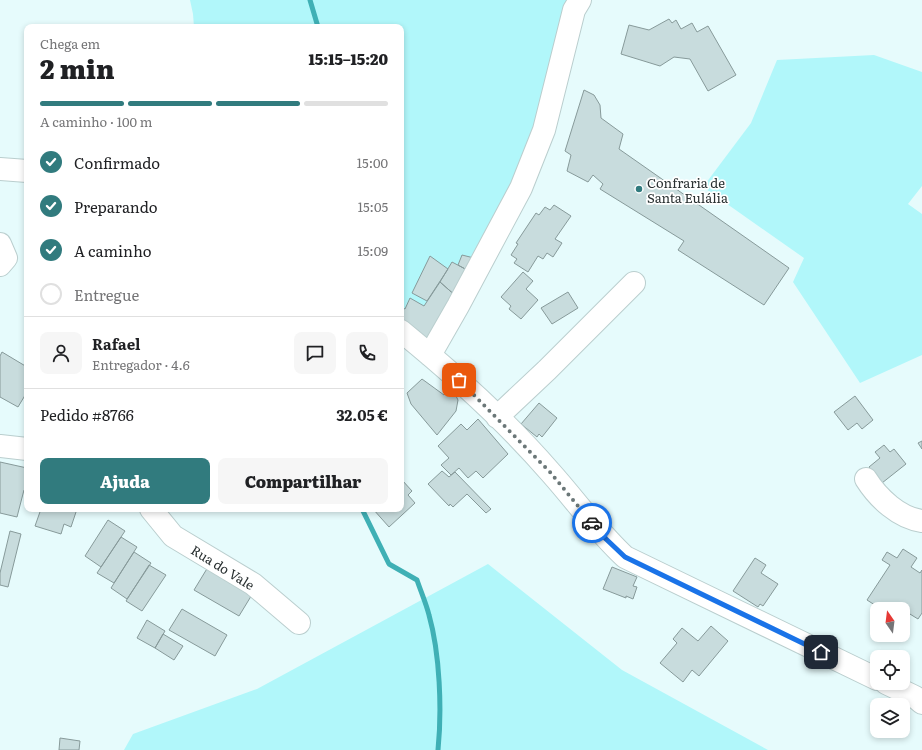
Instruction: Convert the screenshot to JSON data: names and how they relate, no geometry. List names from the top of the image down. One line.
{"streets":{"street":["Rua do Vale"]},"places":["Confraria de Santa Eulália"],"north":"top","page":{"heading":["2 min","Chega em","15:15–15:20"],"panel":["Rafael","Entregador · 4.6","Pedido #8766","32.05 €"],"bar":"A caminho · 100 m","list":[["Confirmado","15:00"],["Preparando","15:05"],["A caminho","15:09"],"Entregue"],"buttons":["Ajuda","Compartilhar"]}}
